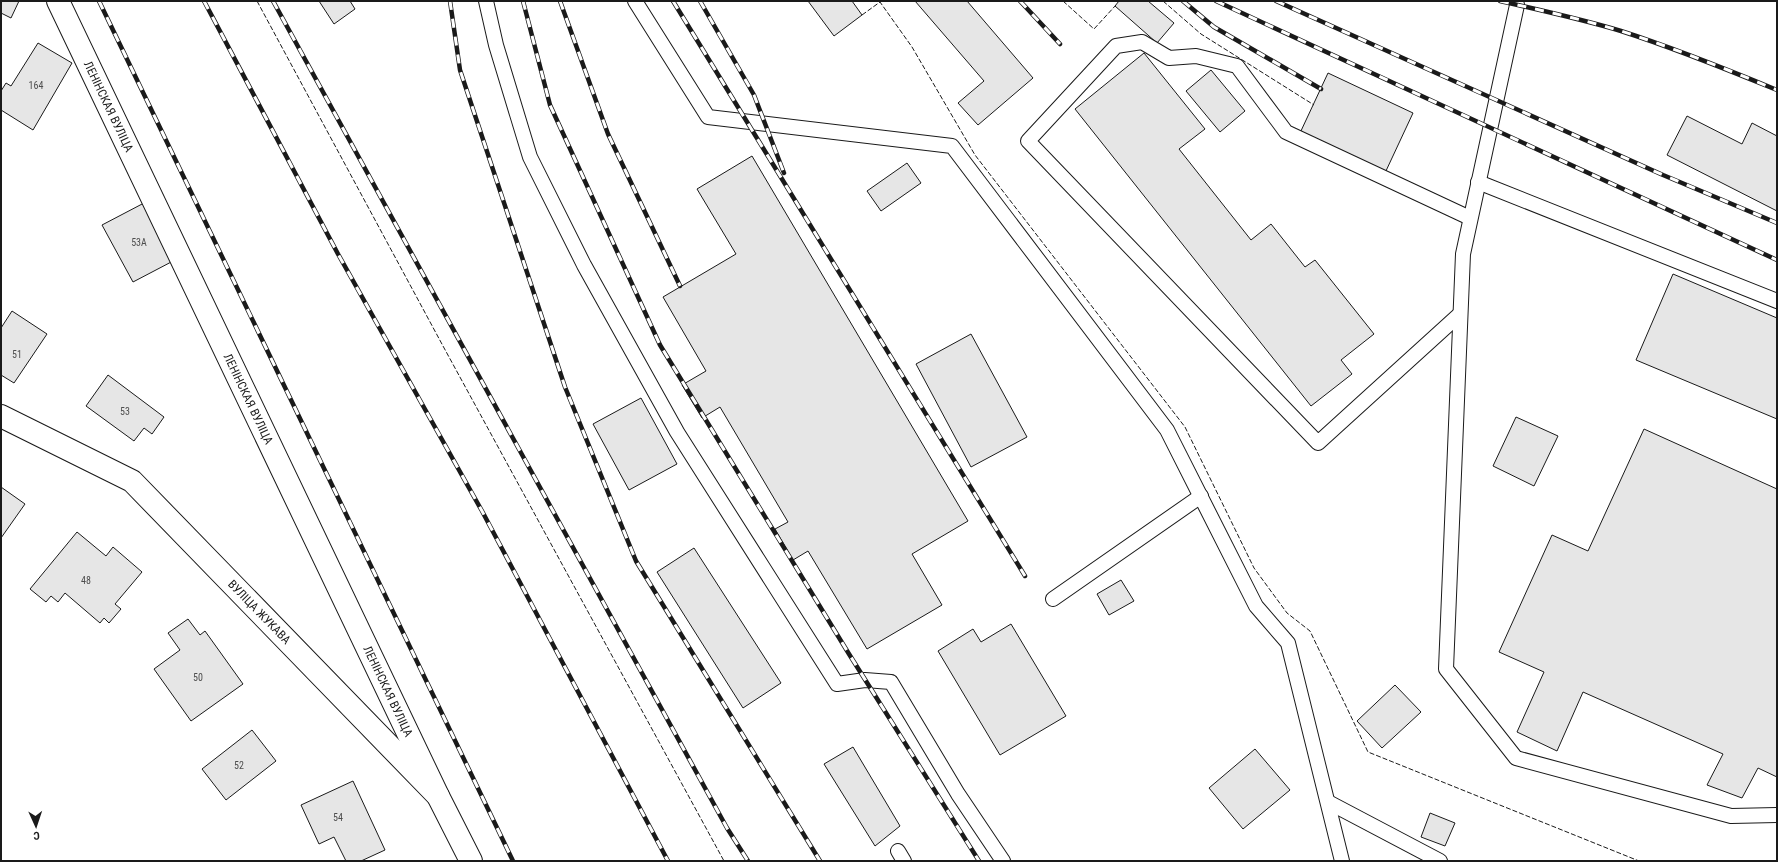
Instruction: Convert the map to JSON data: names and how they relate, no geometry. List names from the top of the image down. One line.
{"streets":{"street":["ЛЕНІНСКАЯ ВУЛІЦА","ВУЛІЦА ЖУКАВА"]},"crossings":[["ЛЕНІНСКАЯ ВУЛІЦА","ВУЛІЦА ЖУКАВА"]],"house_numbers":["164","53А","51","53","48","50","52","54"],"north":"bottom"}
